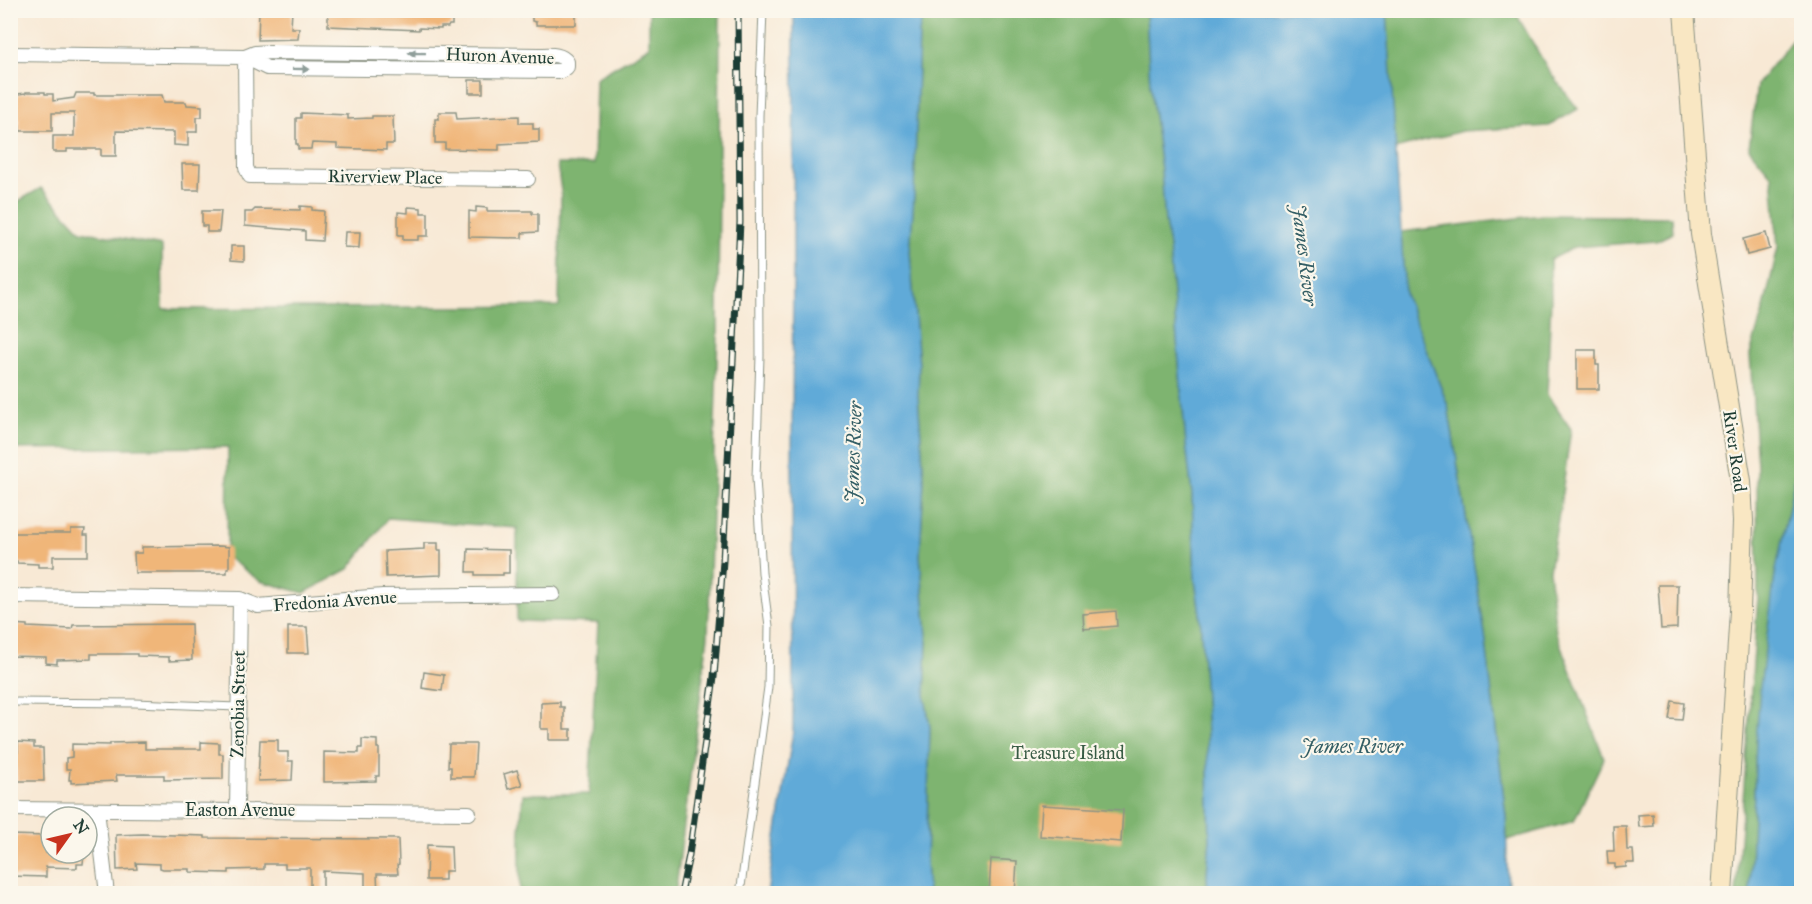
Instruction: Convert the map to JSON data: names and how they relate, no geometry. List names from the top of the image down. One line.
{"streets":{"street":["Huron Avenue","Riverview Place","River Road","Fredonia Avenue","Zenobia Street","Easton Avenue"]},"crossings":[["Huron Avenue","Riverview Place"],["Fredonia Avenue","Zenobia Street"],["Zenobia Street","Easton Avenue"]],"water":["James River"],"parks":["Treasure Island"],"north":"top right"}
